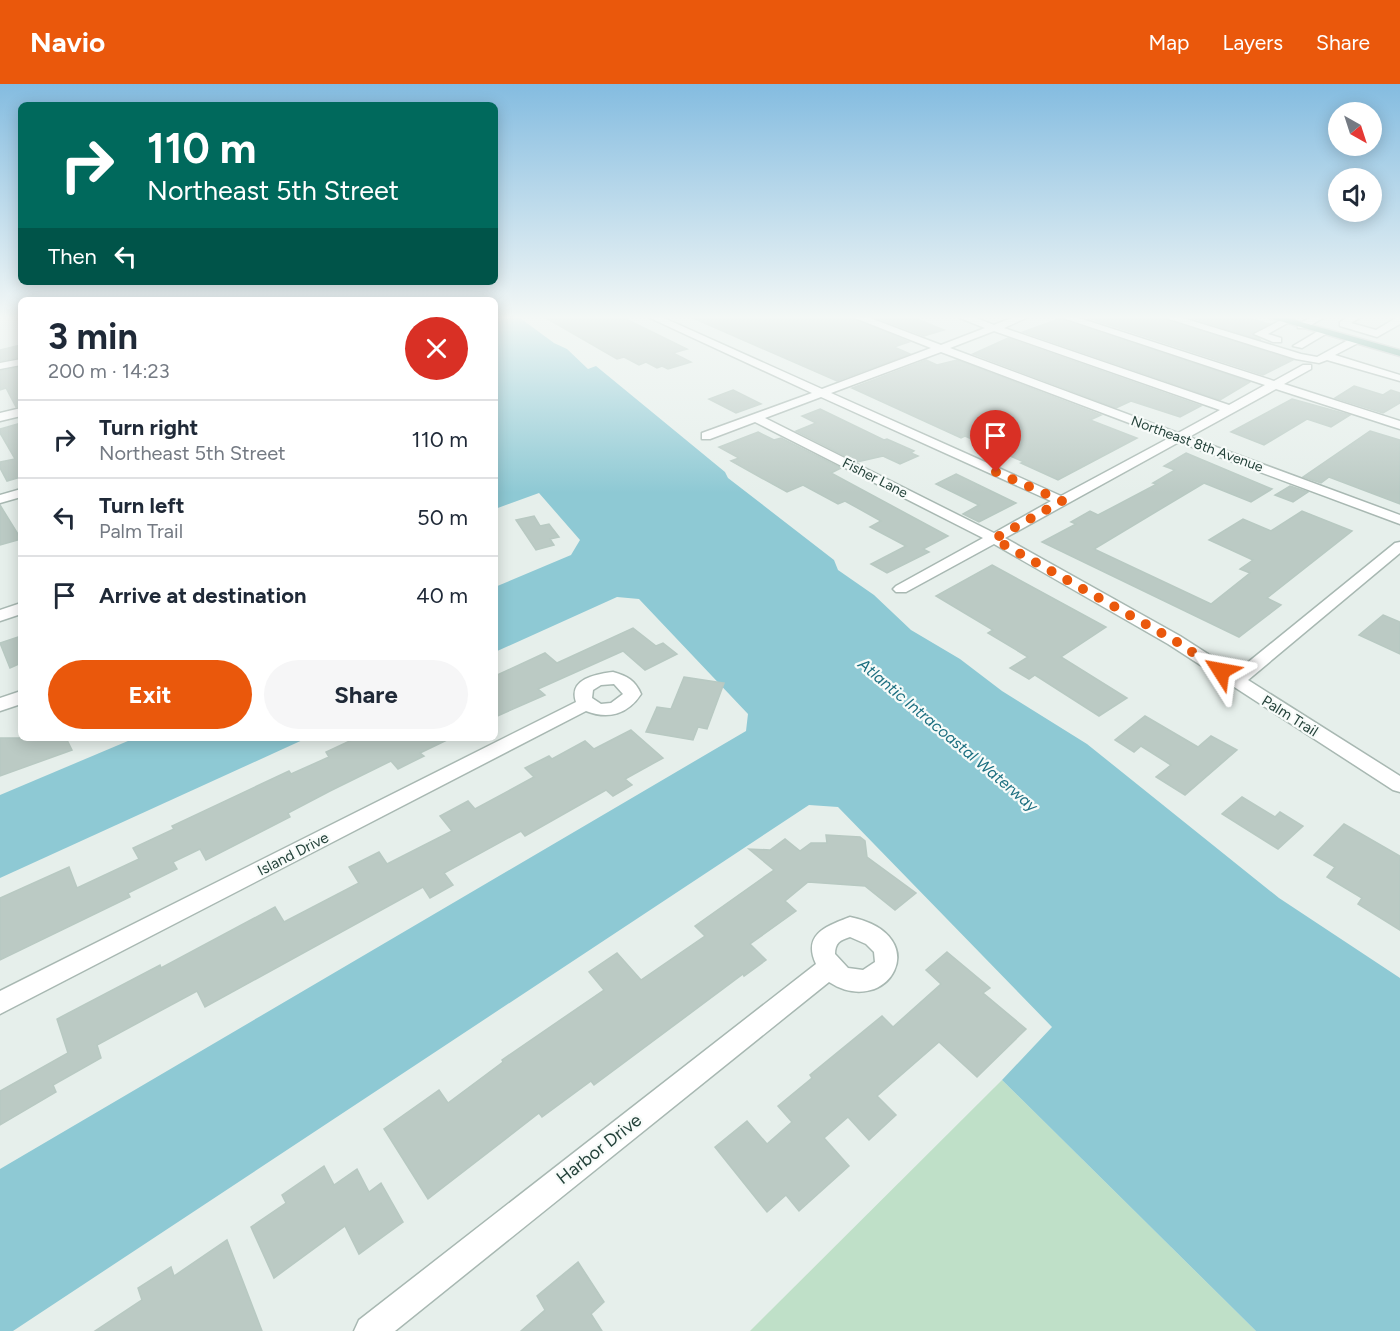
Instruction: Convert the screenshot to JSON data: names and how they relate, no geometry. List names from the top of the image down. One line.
{"streets":{"street":["Northeast 8th Avenue","Fisher Lane","Palm Trail","Island Drive","Harbor Drive"]},"crossings":[["Fisher Lane","Palm Trail"]],"water":["Atlantic Intracoastal Waterway"],"north":"bottom right","page":{"header":"Navio","nav":["Map","Layers","Share"],"turn":["110 m","Northeast 5th Street"],"then":"Then","heading":["3 min","200 m · 14:23"],"list":[{"name":"Turn right","note":"Northeast 5th Street","value":"110 m"},{"name":"Turn left","note":"Palm Trail","value":"50 m"},{"name":"Arrive at destination","value":"40 m"}],"buttons":["Exit","Share"]}}
